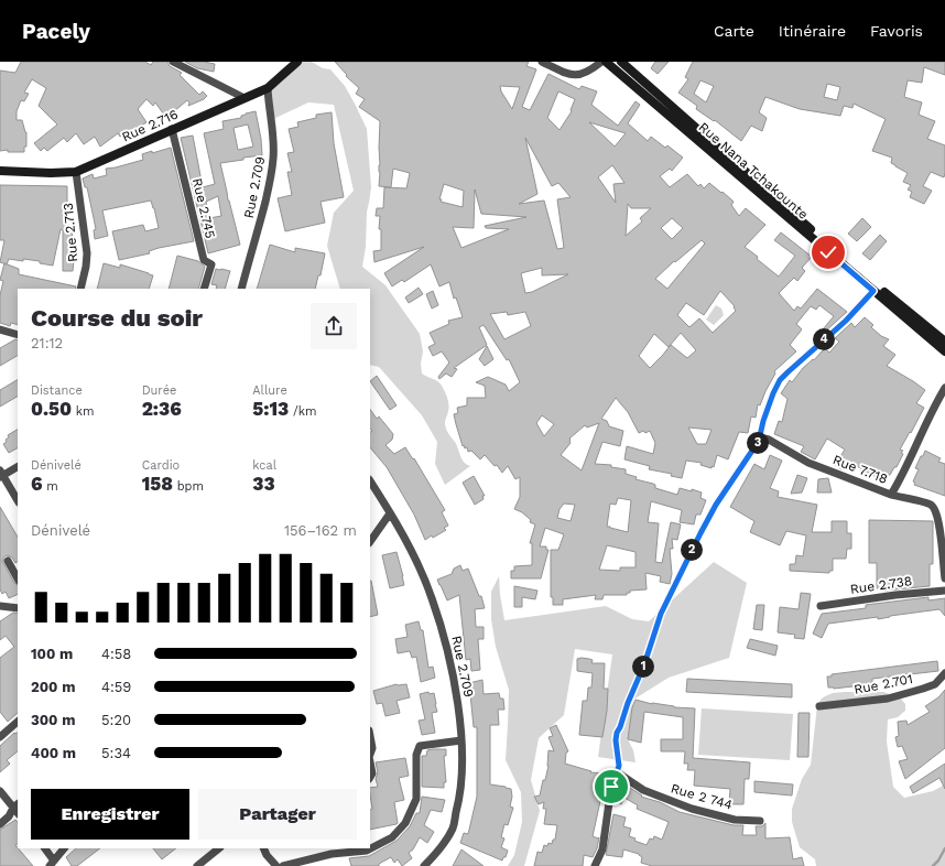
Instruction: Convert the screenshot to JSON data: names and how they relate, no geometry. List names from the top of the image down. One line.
{"streets":{"main road":["Rue 2.716","Rue Nana Tchakounte"],"street":["Rue 2.709","Rue 2.745","Rue 2.713","Rue 7.718","Rue 2.738","Rue 2.701","Rue 2 744"]},"crossings":[["Rue 2.716","Rue 2.709"],["Rue 2.716","Rue 2.745"],["Rue 2.716","Rue 2.713"]],"page":{"header":"Pacely","nav":["Carte","Itinéraire","Favoris"],"heading":["Course du soir","21:12"],"pins":["4","3","2","1"],"stats":[["Distance","0.50 km"],["Durée","2:36"],["Allure","5:13 /km"],["Dénivelé","6 m"],["Cardio","158 bpm"],["kcal","33"]],"chart":["Dénivelé","156–162 m"],"list":[{"name":"100 m","note":"4:58"},{"name":"200 m","note":"4:59"},{"name":"300 m","note":"5:20"},{"name":"400 m","note":"5:34"}],"buttons":["Enregistrer","Partager"]}}
